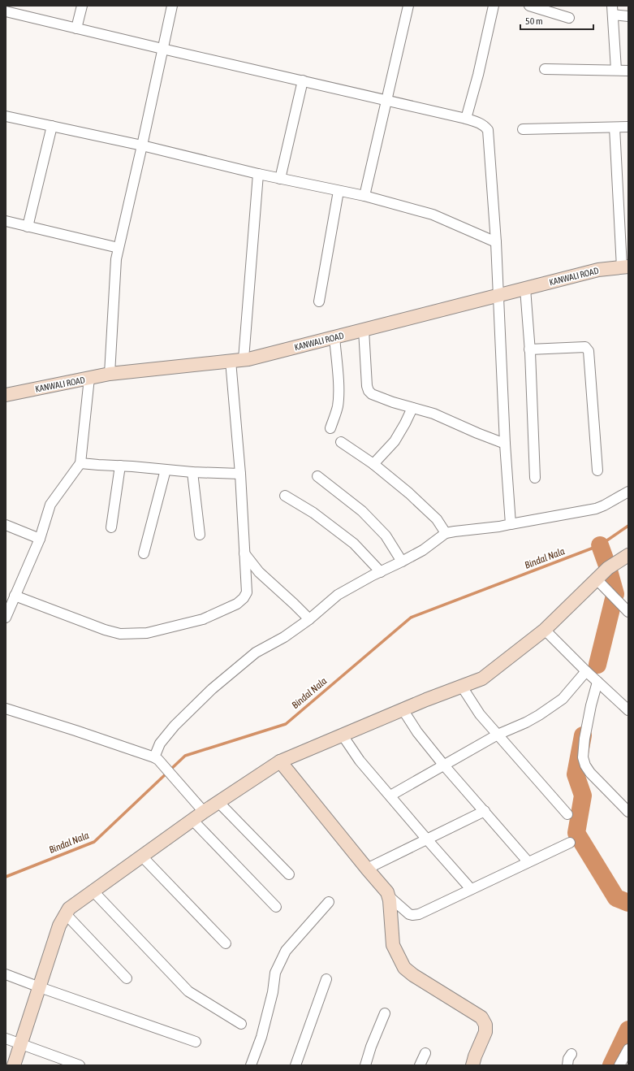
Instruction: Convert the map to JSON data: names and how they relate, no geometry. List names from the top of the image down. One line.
{"streets":{"street":["KANWALI ROAD"]},"water":["Bindal Nala"],"scale_bar":"50 m"}
